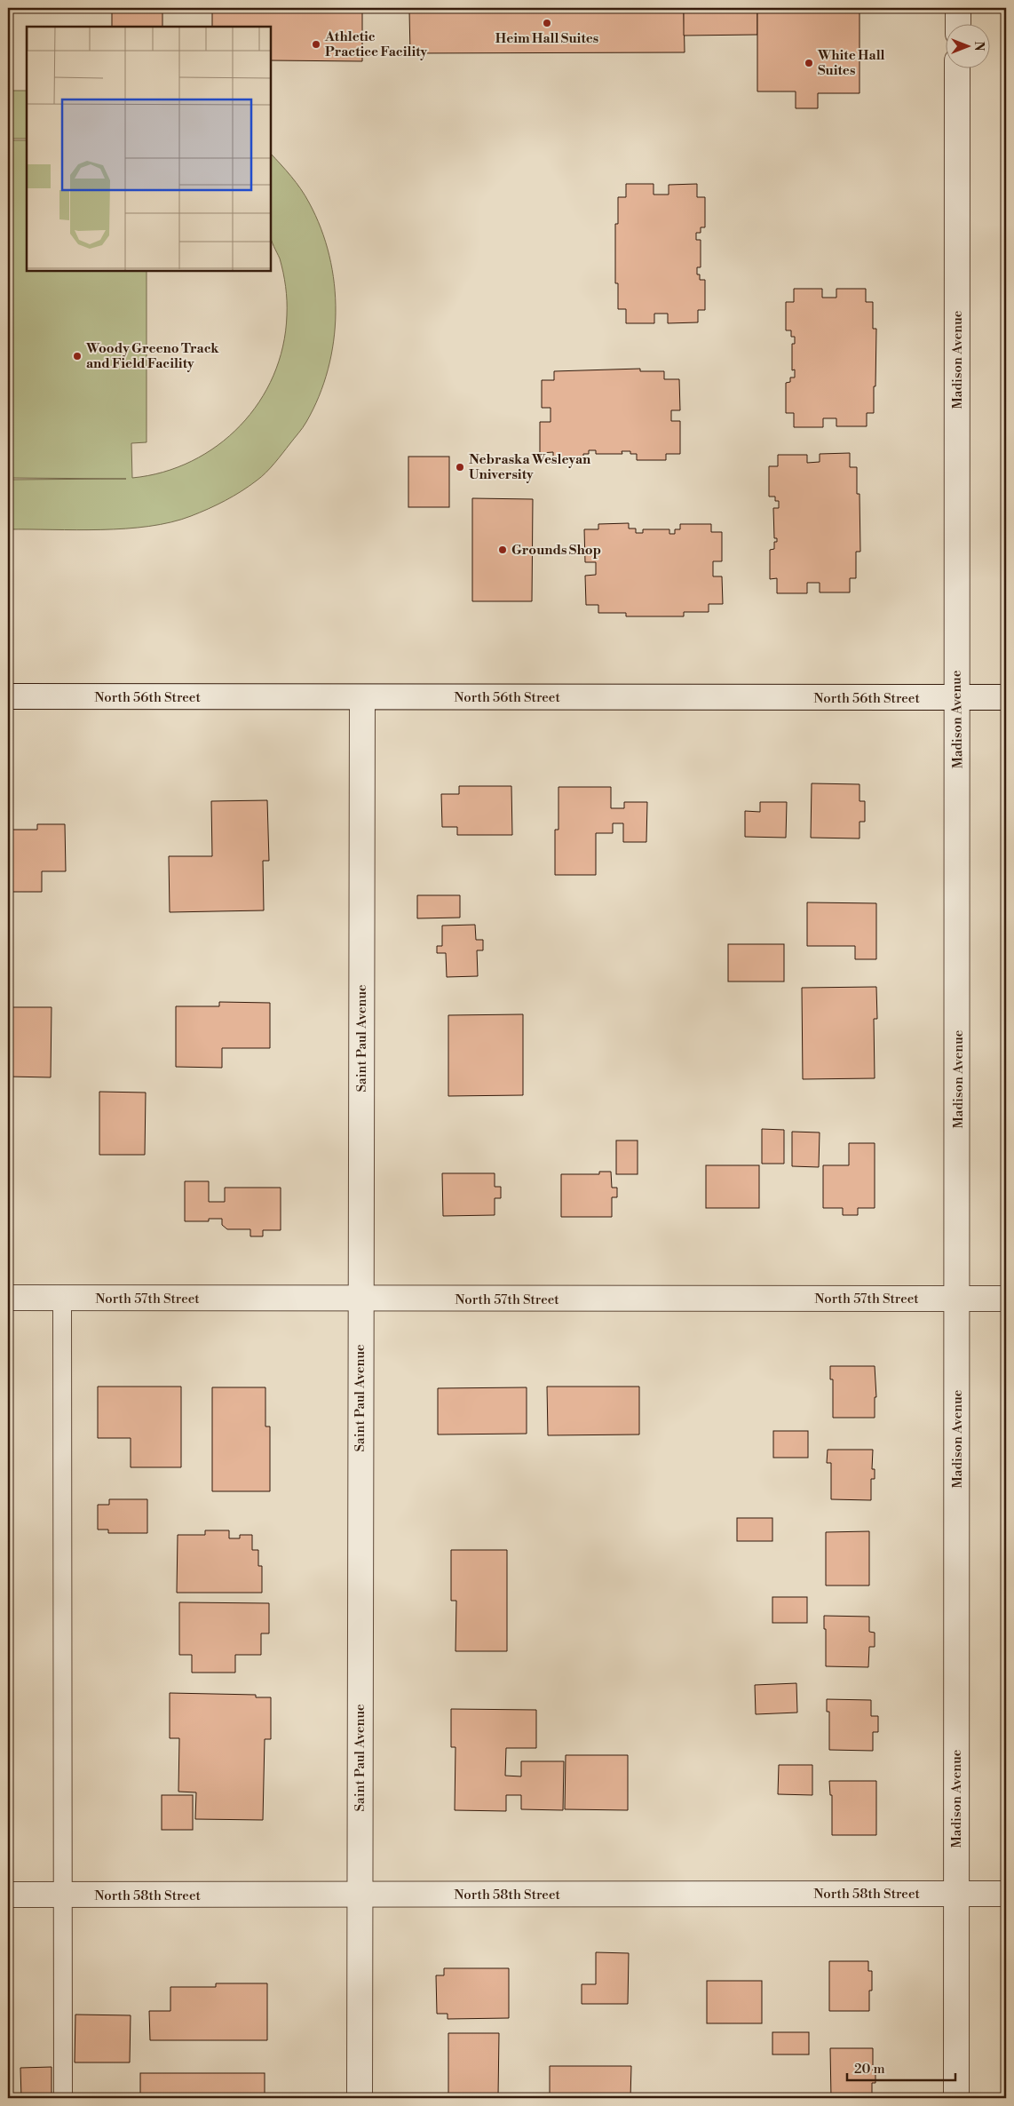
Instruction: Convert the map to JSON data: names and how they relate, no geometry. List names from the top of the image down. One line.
{"streets":{"street":["Madison Avenue","North 56th Street","Saint Paul Avenue","North 57th Street","North 58th Street"]},"crossings":[["Madison Avenue","North 56th Street"],["Madison Avenue","North 57th Street"],["Madison Avenue","North 58th Street"],["North 56th Street","Saint Paul Avenue"],["Saint Paul Avenue","North 57th Street"],["Saint Paul Avenue","North 58th Street"]],"places":["Heim Hall Suites","Athletic Practice Facility","White Hall Suites","Woody Greeno Track and Field Facility","Nebraska Wesleyan University","Grounds Shop"],"scale_bar":"20 m","north":"right"}
